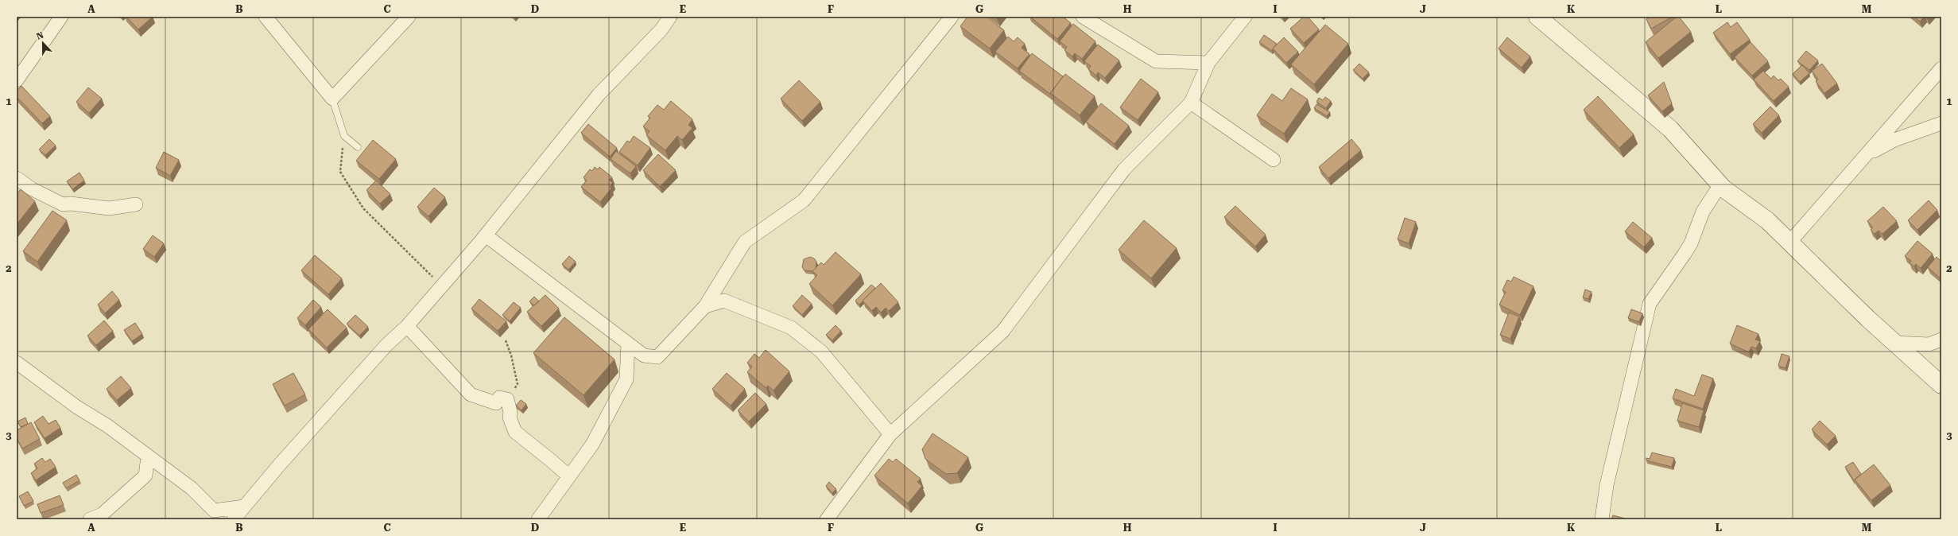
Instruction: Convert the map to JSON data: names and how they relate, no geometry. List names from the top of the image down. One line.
{"north":"top","grid":{"columns":["A","B","C","D","E","F","G","H","I","J","K","L","M"],"rows":["1","2","3"]}}
